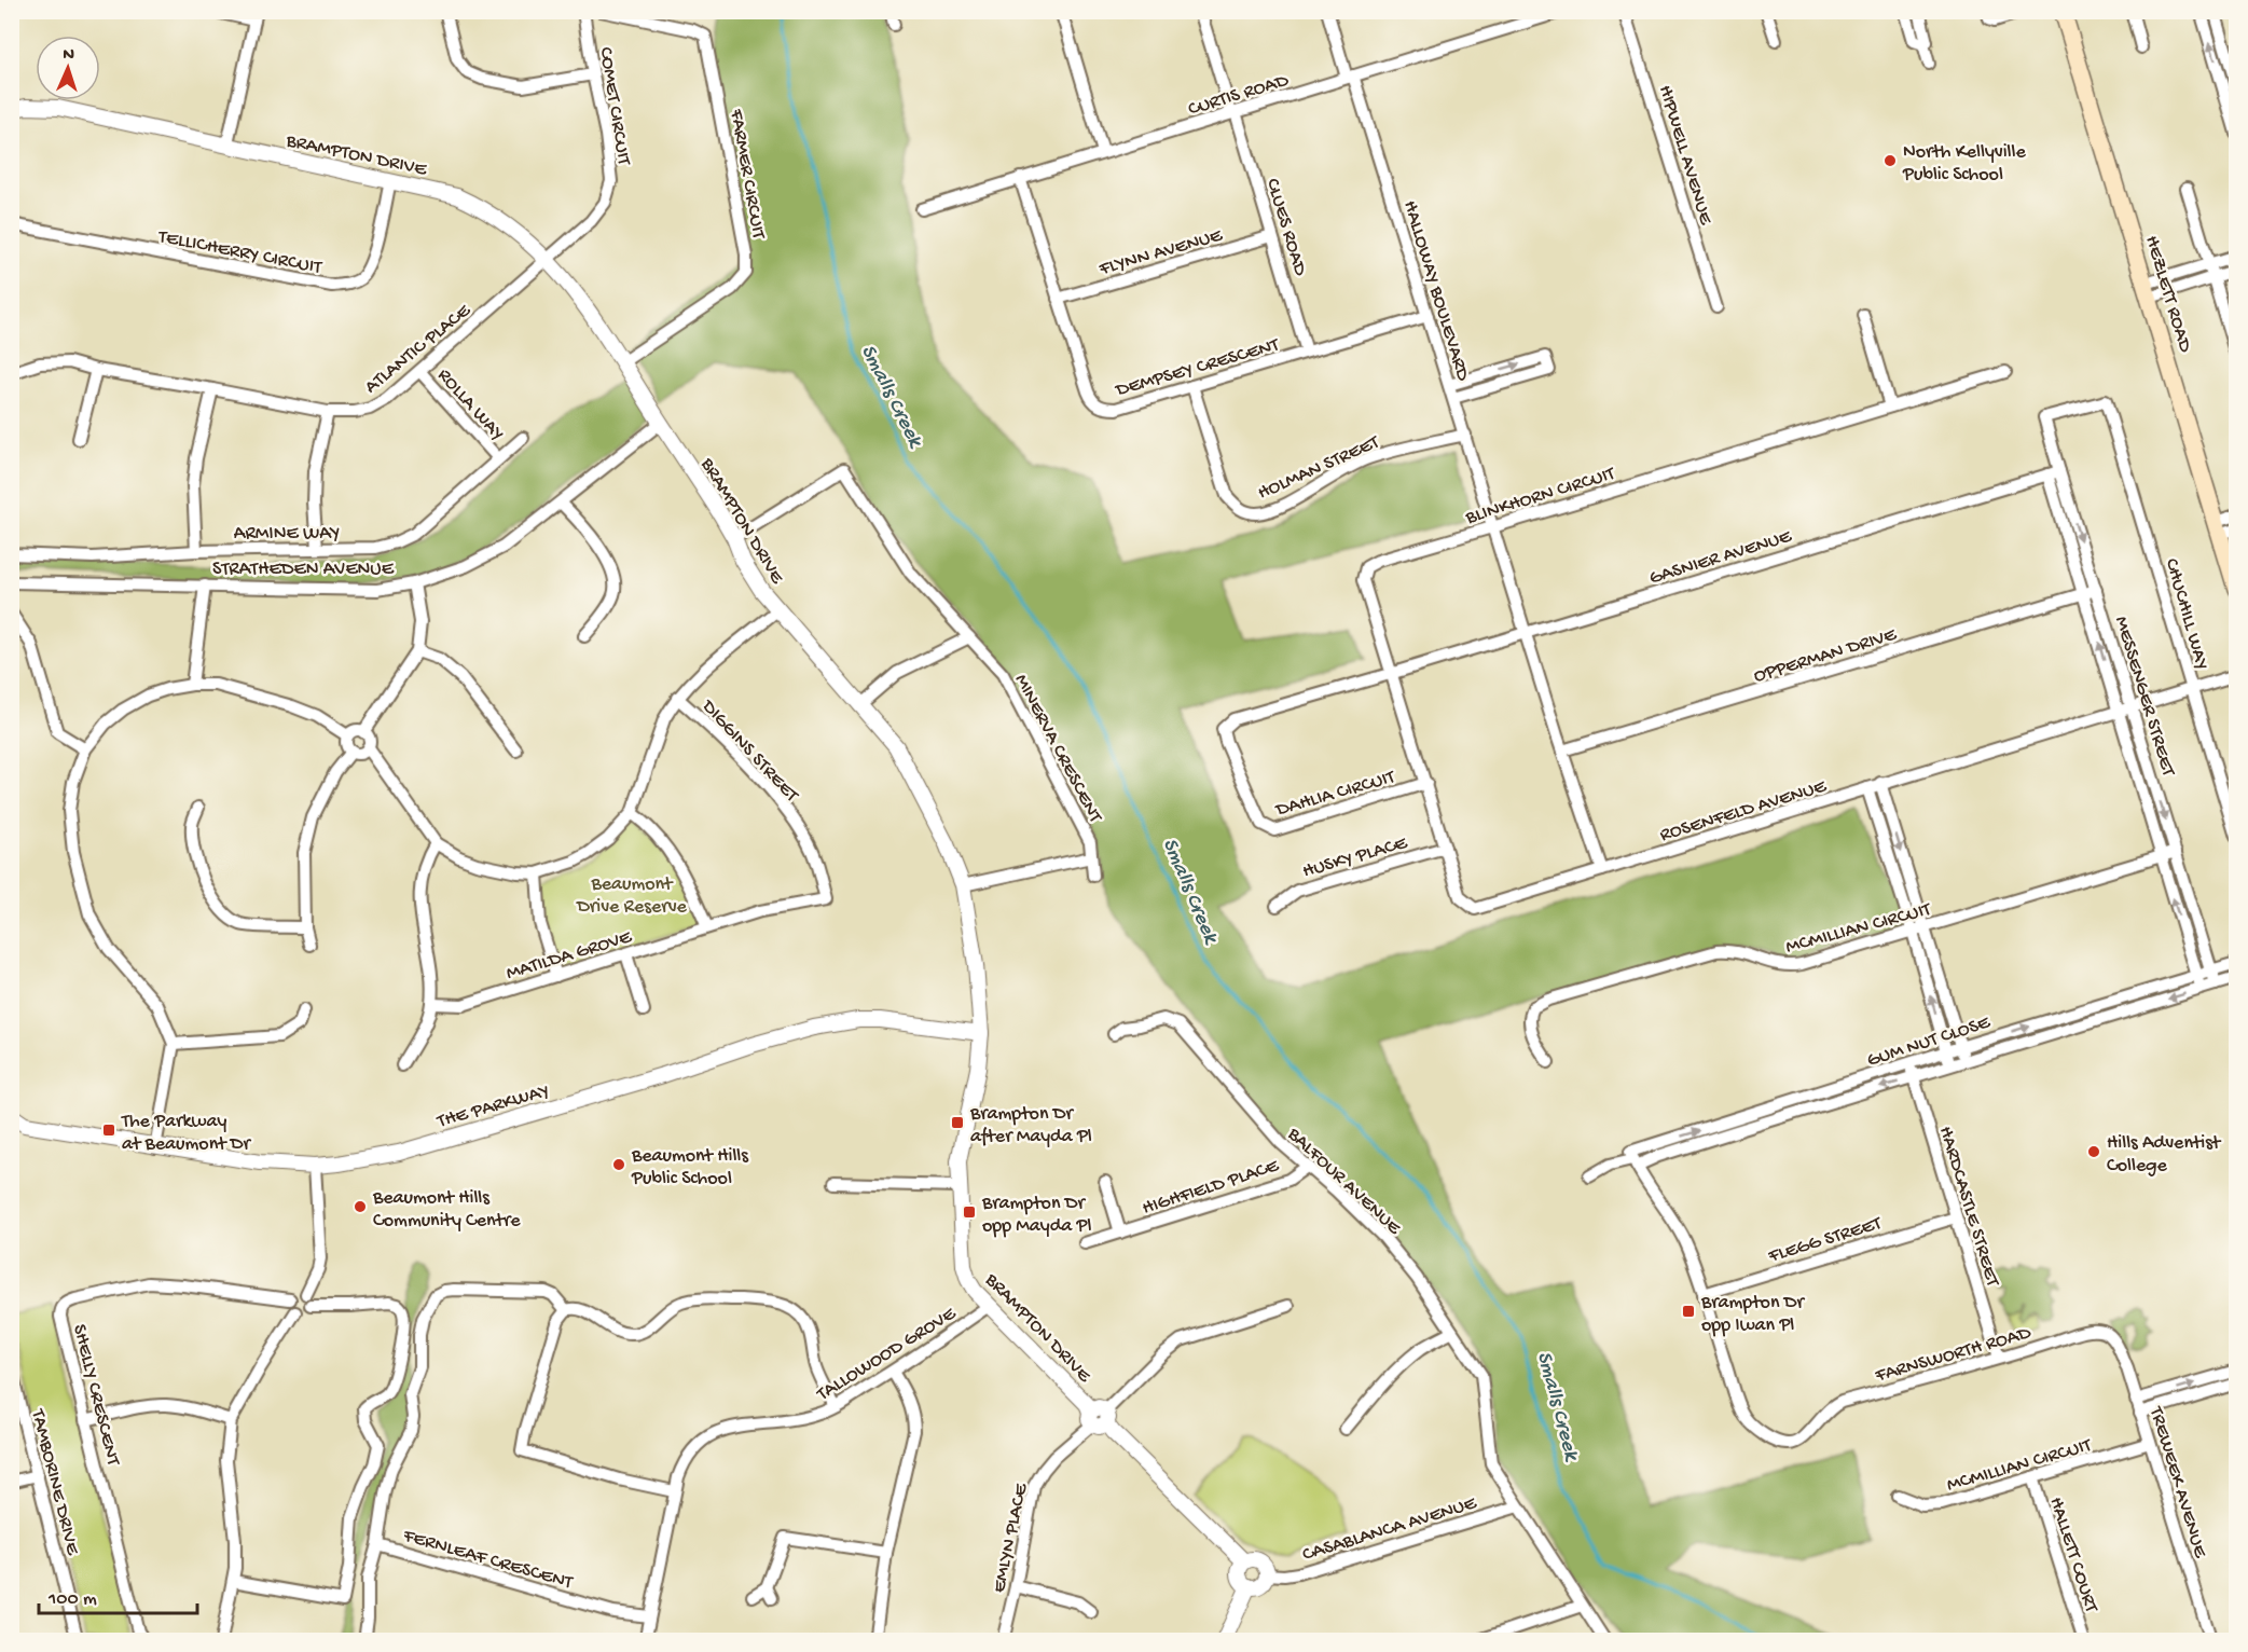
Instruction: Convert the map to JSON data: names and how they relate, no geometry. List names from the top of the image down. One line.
{"streets":{"main road":["HEZLETT ROAD"],"street":["CURTIS ROAD","COMET CIRCUIT","BRAMPTON DRIVE","HIPWELL AVENUE","FARMER CIRCUIT","CLUES ROAD","TELLICHERRY CIRCUIT","FLYNN AVENUE","HALLOWAY BOULEVARD","ATLANTIC PLACE","DEMPSEY CRESCENT","ROLLA WAY","HOLMAN STREET","BLINKHORN CIRCUIT","ARMINE WAY","GASNIER AVENUE","STRATHEDEN AVENUE","CHUCHILL WAY","OPPERMAN DRIVE","MESSENGER STREET","MINERVA CRESCENT","DIGGINS STREET","DAHLIA CIRCUIT","ROSENFELD AVENUE","HUSKY PLACE","MCMILLIAN CIRCUIT","MATILDA GROVE","GUM NUT CLOSE","THE PARKWAY","BALFOUR AVENUE","HIGHFIELD PLACE","HARDCASTLE STREET","FLEGG STREET","TALLOWOOD GROVE","FARNSWORTH ROAD","SHELLY CRESCENT","TAMBORINE DRIVE","TREWEEK AVENUE","CASABLANCA AVENUE","EMLYN PLACE","HALLETT COURT","FERNLEAF CRESCENT"]},"crossings":[["CURTIS ROAD","CLUES ROAD"],["CURTIS ROAD","HALLOWAY BOULEVARD"],["CURTIS ROAD","DEMPSEY CRESCENT"],["COMET CIRCUIT","BRAMPTON DRIVE"],["COMET CIRCUIT","ATLANTIC PLACE"],["BRAMPTON DRIVE","FARMER CIRCUIT"],["BRAMPTON DRIVE","TELLICHERRY CIRCUIT"],["BRAMPTON DRIVE","ATLANTIC PLACE"],["BRAMPTON DRIVE","STRATHEDEN AVENUE"],["BRAMPTON DRIVE","MINERVA CRESCENT"],["BRAMPTON DRIVE","THE PARKWAY"],["BRAMPTON DRIVE","TALLOWOOD GROVE"],["BRAMPTON DRIVE","CASABLANCA AVENUE"],["BRAMPTON DRIVE","EMLYN PLACE"],["CLUES ROAD","FLYNN AVENUE"],["CLUES ROAD","DEMPSEY CRESCENT"],["FLYNN AVENUE","DEMPSEY CRESCENT"],["HALLOWAY BOULEVARD","DEMPSEY CRESCENT"],["HALLOWAY BOULEVARD","HOLMAN STREET"],["HALLOWAY BOULEVARD","BLINKHORN CIRCUIT"],["HALLOWAY BOULEVARD","GASNIER AVENUE"],["ATLANTIC PLACE","ROLLA WAY"],["DEMPSEY CRESCENT","HOLMAN STREET"],["ROLLA WAY","ARMINE WAY"],["BLINKHORN CIRCUIT","GASNIER AVENUE"],["BLINKHORN CIRCUIT","DAHLIA CIRCUIT"],["BLINKHORN CIRCUIT","ROSENFELD AVENUE"],["BLINKHORN CIRCUIT","HUSKY PLACE"],["GASNIER AVENUE","MESSENGER STREET"],["GASNIER AVENUE","DAHLIA CIRCUIT"],["CHUCHILL WAY","MESSENGER STREET"],["CHUCHILL WAY","ROSENFELD AVENUE"],["OPPERMAN DRIVE","MESSENGER STREET"],["MESSENGER STREET","ROSENFELD AVENUE"],["MESSENGER STREET","MCMILLIAN CIRCUIT"],["MESSENGER STREET","GUM NUT CLOSE"],["DIGGINS STREET","MATILDA GROVE"],["ROSENFELD AVENUE","HUSKY PLACE"],["MCMILLIAN CIRCUIT","TREWEEK AVENUE"],["MCMILLIAN CIRCUIT","HALLETT COURT"],["GUM NUT CLOSE","HARDCASTLE STREET"],["BALFOUR AVENUE","HIGHFIELD PLACE"],["BALFOUR AVENUE","CASABLANCA AVENUE"],["HARDCASTLE STREET","FLEGG STREET"],["HARDCASTLE STREET","FARNSWORTH ROAD"],["FLEGG STREET","FARNSWORTH ROAD"],["TALLOWOOD GROVE","FERNLEAF CRESCENT"],["FARNSWORTH ROAD","TREWEEK AVENUE"]],"water":["Smalls Creek"],"parks":["Beaumont Drive Reserve"],"places":{"other":["North Kellyville Public School","Hills Adventist College","Beaumont Hills Public School","Beaumont Hills Community Centre"],"transit":["Brampton Dr after Mayda Pl","The Parkway at Beaumont Dr","Brampton Dr opp Mayda Pl","Brampton Dr opp Iwan Pl"]},"scale_bar":"100 m","north":"top"}
